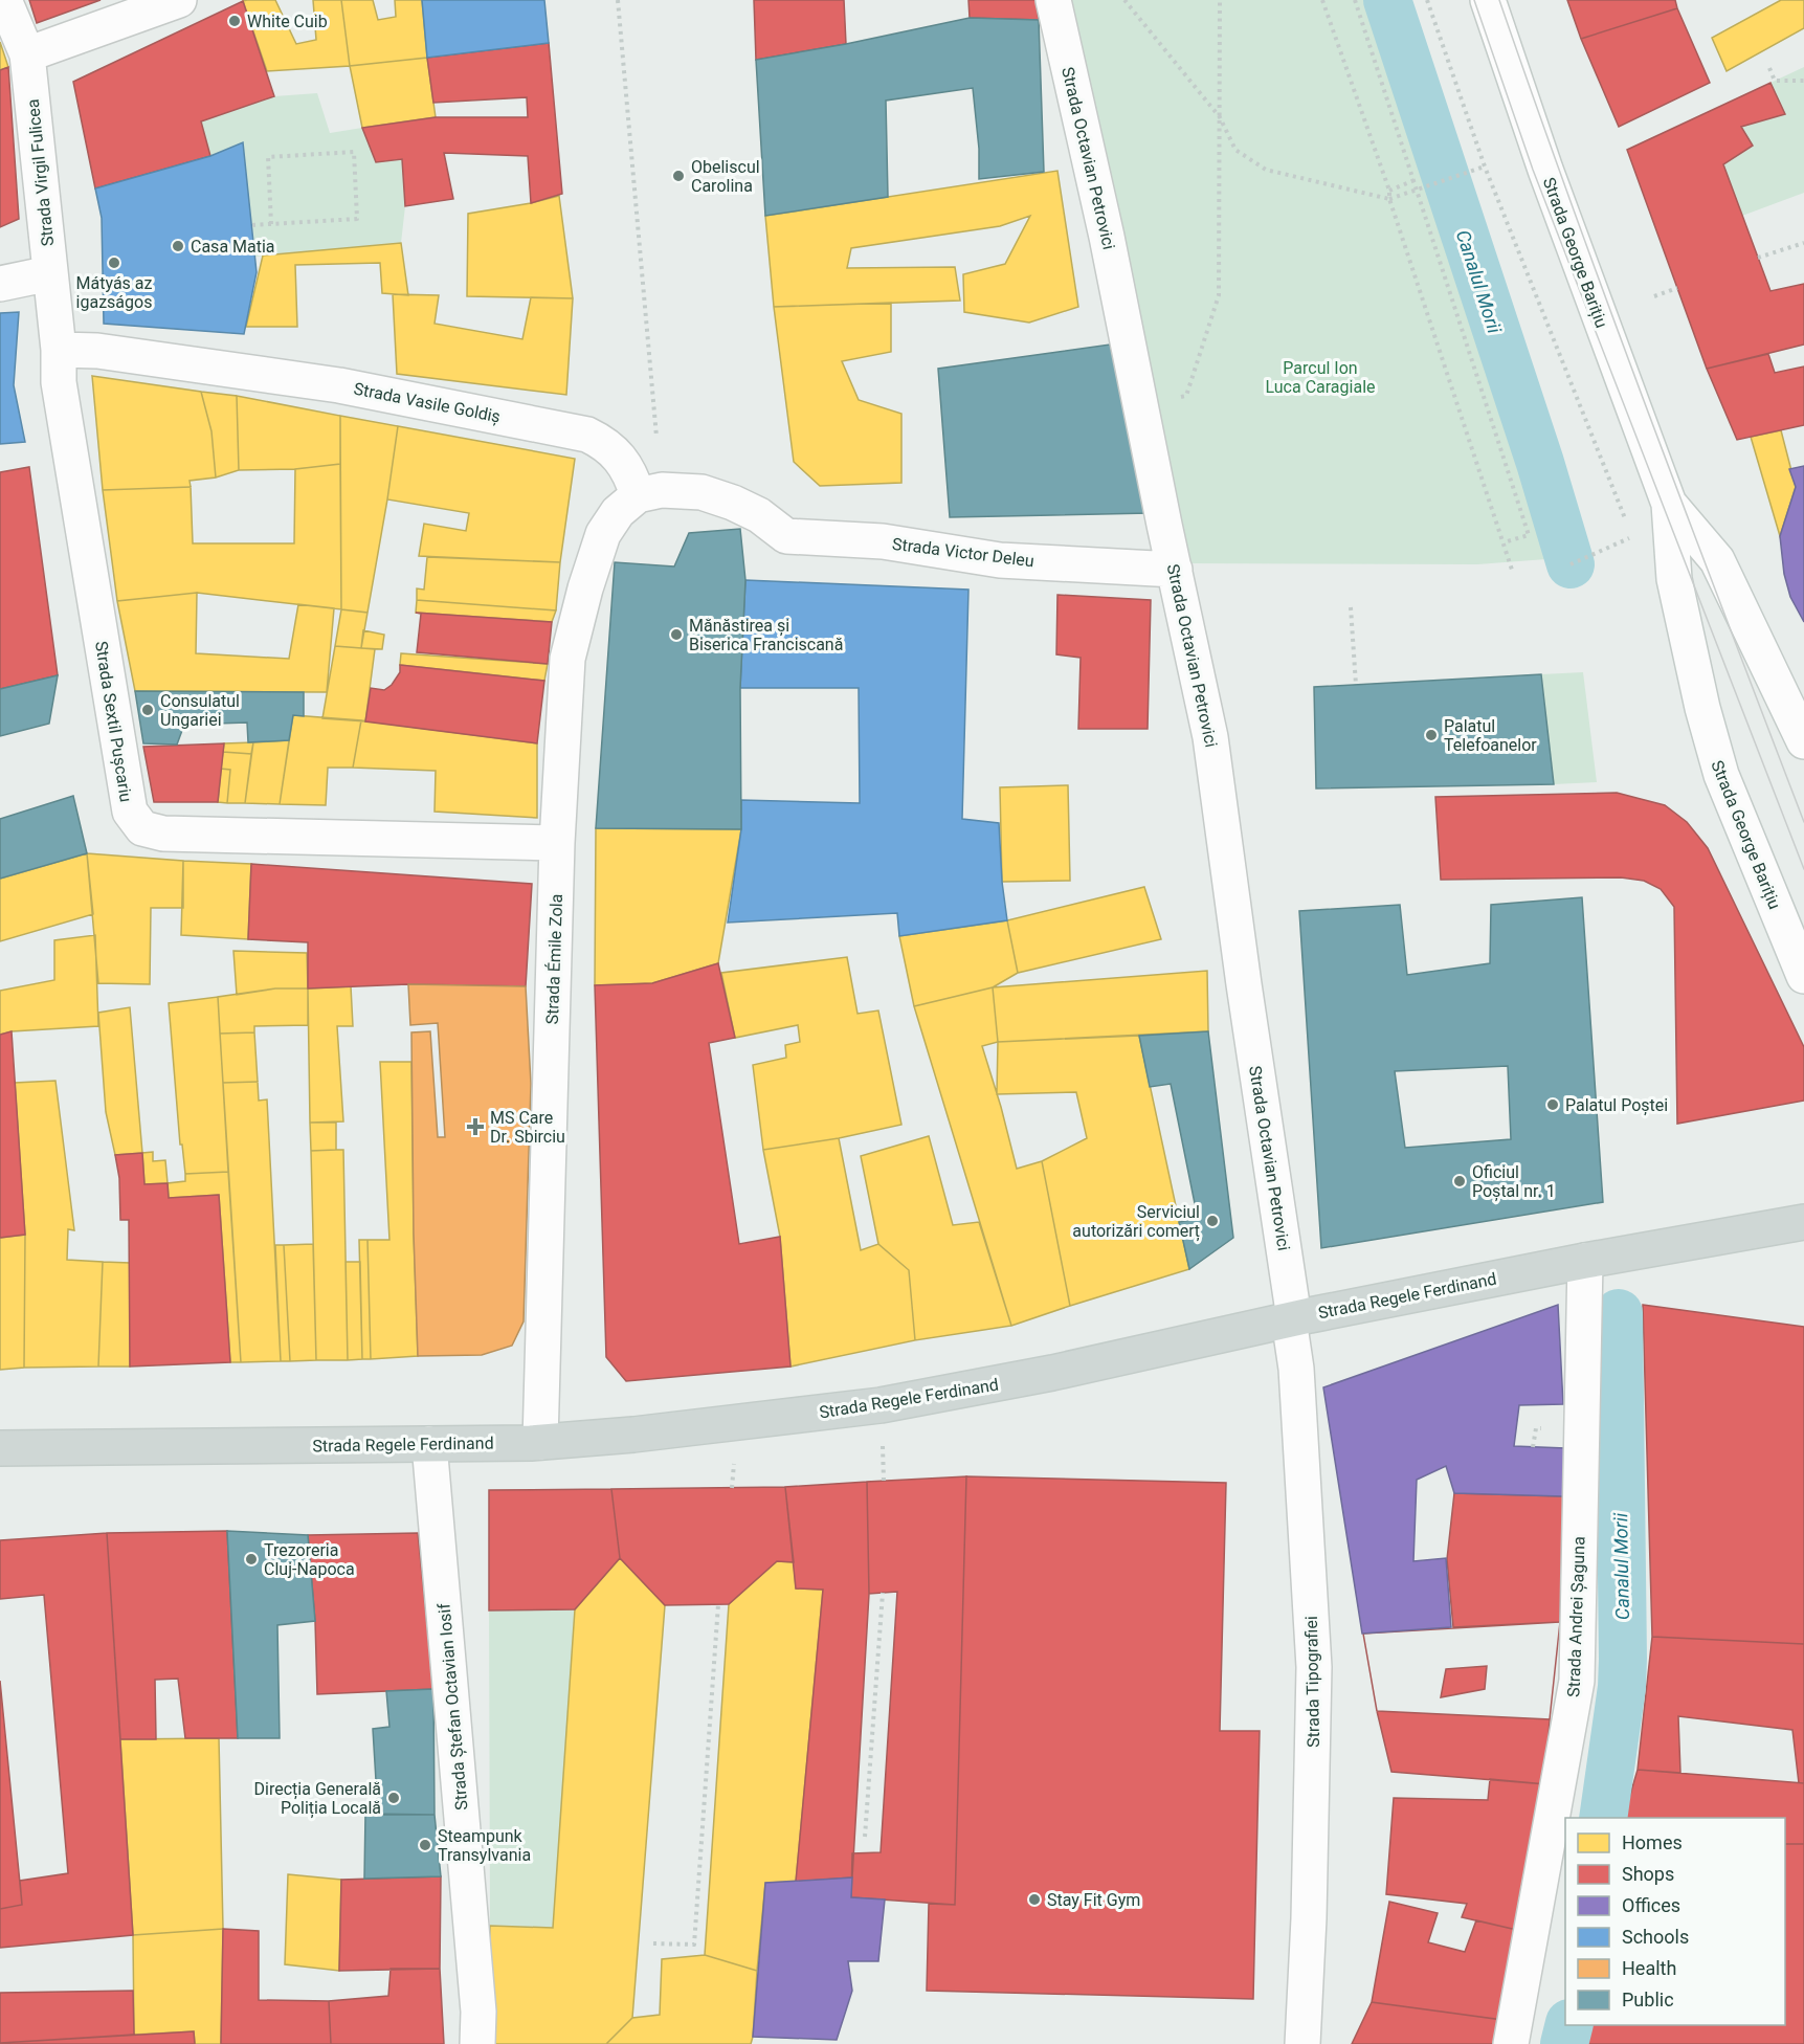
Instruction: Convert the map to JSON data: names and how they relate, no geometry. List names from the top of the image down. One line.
{"streets":{"main road":["Strada Regele Ferdinand"],"street":["Strada Octavian Petrovici","Strada Virgil Fulicea","Strada George Barițiu","Strada Vasile Goldiș","Strada Victor Deleu","Strada Sextil Pușcariu","Strada Émile Zola","Strada Andrei Șaguna","Strada Tipografiei","Strada Ștefan Octavian Iosif"]},"crossings":[["Strada Octavian Petrovici","Strada Victor Deleu"],["Strada Octavian Petrovici","Strada Regele Ferdinand"],["Strada Octavian Petrovici","Strada Tipografiei"],["Strada Virgil Fulicea","Strada Vasile Goldiș"],["Strada Virgil Fulicea","Strada Sextil Pușcariu"],["Strada Vasile Goldiș","Strada Victor Deleu"],["Strada Vasile Goldiș","Strada Sextil Pușcariu"],["Strada Vasile Goldiș","Strada Émile Zola"],["Strada Victor Deleu","Strada Émile Zola"],["Strada Sextil Pușcariu","Strada Émile Zola"],["Strada Émile Zola","Strada Regele Ferdinand"],["Strada Regele Ferdinand","Strada Andrei Șaguna"],["Strada Regele Ferdinand","Strada Tipografiei"],["Strada Regele Ferdinand","Strada Ștefan Octavian Iosif"]],"water":["Canalul Morii"],"parks":["Parcul Ion Luca Caragiale"],"places":{"other":["White Cuib","Obeliscul Carolina","Casa Matia","Mátyás az igazságos","Mănăstirea și Biserica Franciscană","Consulatul Ungariei","Palatul Telefoanelor","Palatul Poștei","Oficiul Poștal nr. 1","Serviciul autorizări comerț","Trezoreria Cluj-Napoca","Direcția Generală Poliția Locală","Steampunk Transylvania","Stay Fit Gym"],"health":["MS Care Dr. Sbirciu"]},"legend":["Homes","Shops","Offices","Schools","Health","Public"]}
